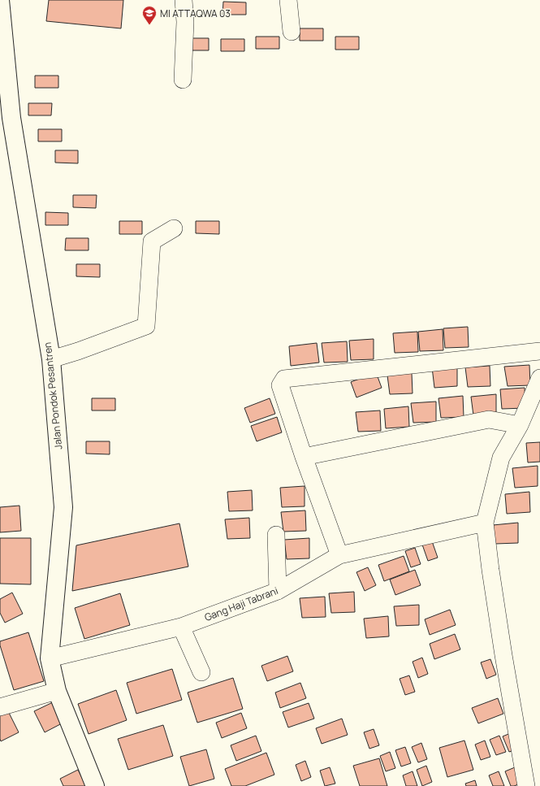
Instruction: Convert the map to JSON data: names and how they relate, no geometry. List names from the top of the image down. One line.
{"streets":{"street":["Jalan Pondok Pesantren","Gang Haji Tabrani"]},"crossings":[["Jalan Pondok Pesantren","Gang Haji Tabrani"]],"places":{"school or university":["MI ATTAQWA 03"]}}
